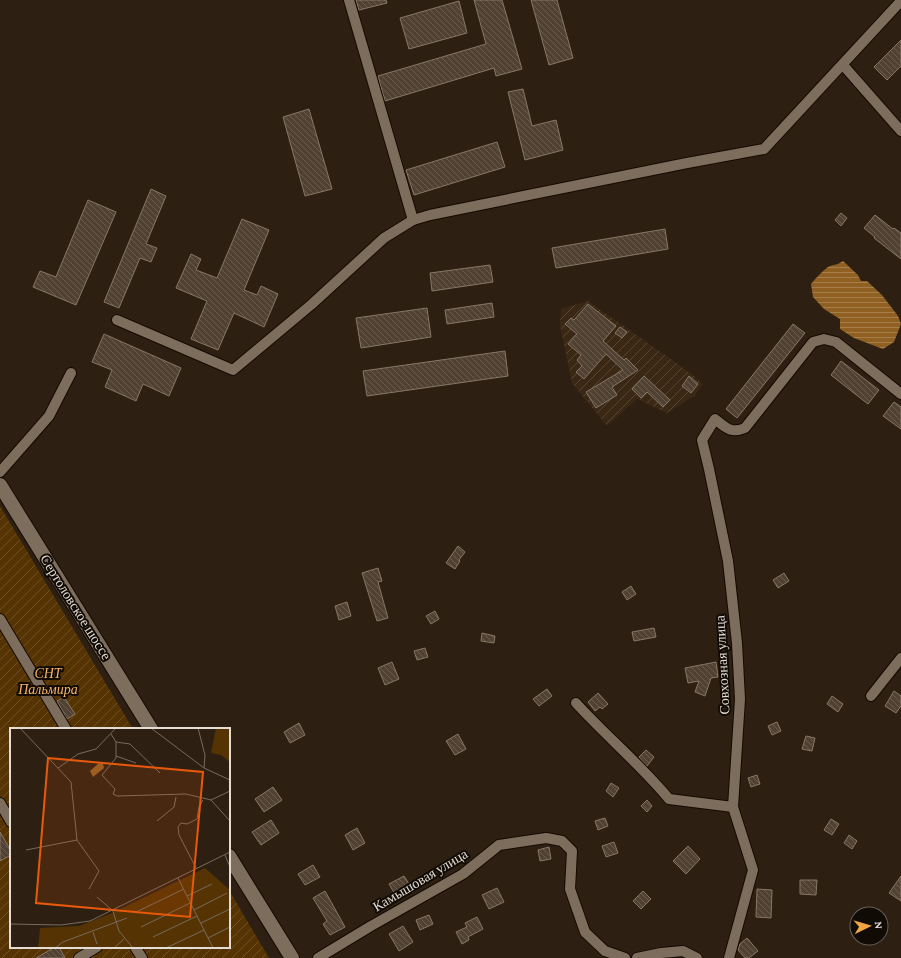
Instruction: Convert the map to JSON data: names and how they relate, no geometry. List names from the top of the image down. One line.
{"streets":{"main road":["Сертоловское шоссе"],"street":["Совхозная улица","Камышовая улица"]},"parks":["СНТ Пальмира"],"north":"right"}
